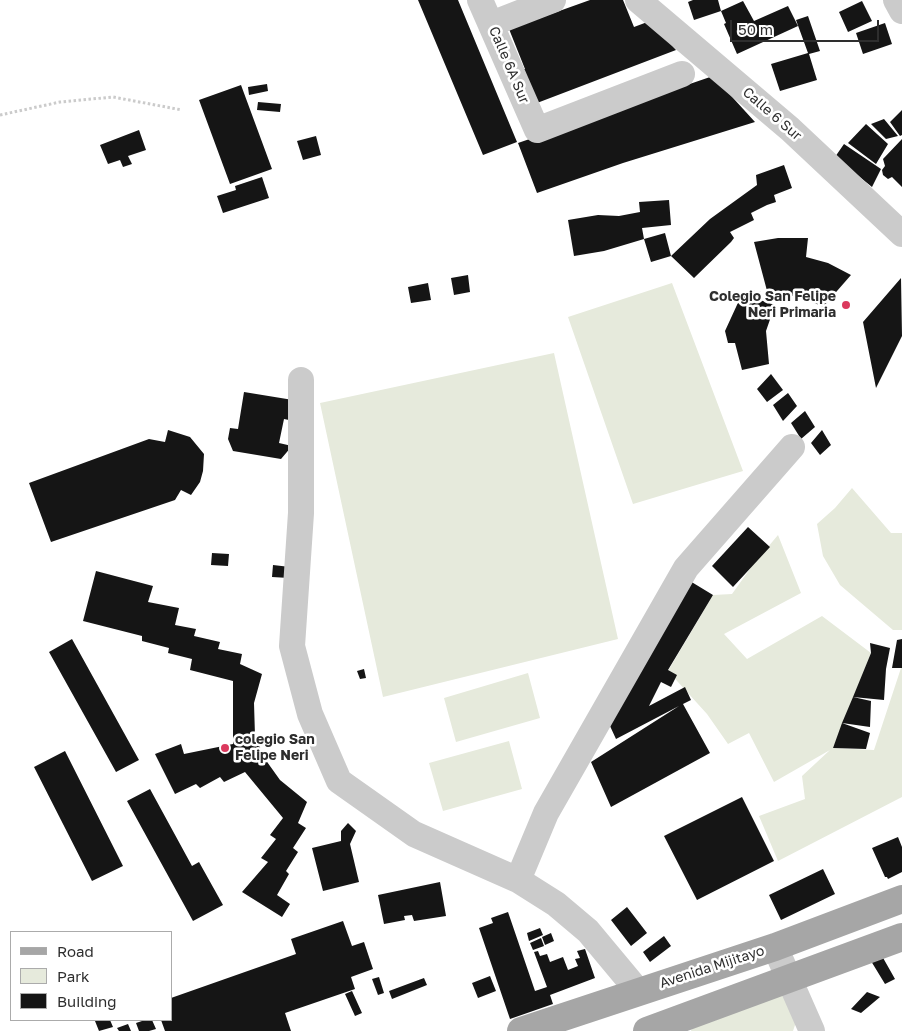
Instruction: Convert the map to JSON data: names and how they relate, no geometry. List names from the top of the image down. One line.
{"streets":{"main road":["Avenida Mijitayo"],"street":["Calle 6A Sur","Calle 6 Sur"]},"places":["Colegio San Felipe Neri Primaria","colegio San Felipe Neri"],"legend":["Road","Park","Building"],"scale_bar":"50 m"}
